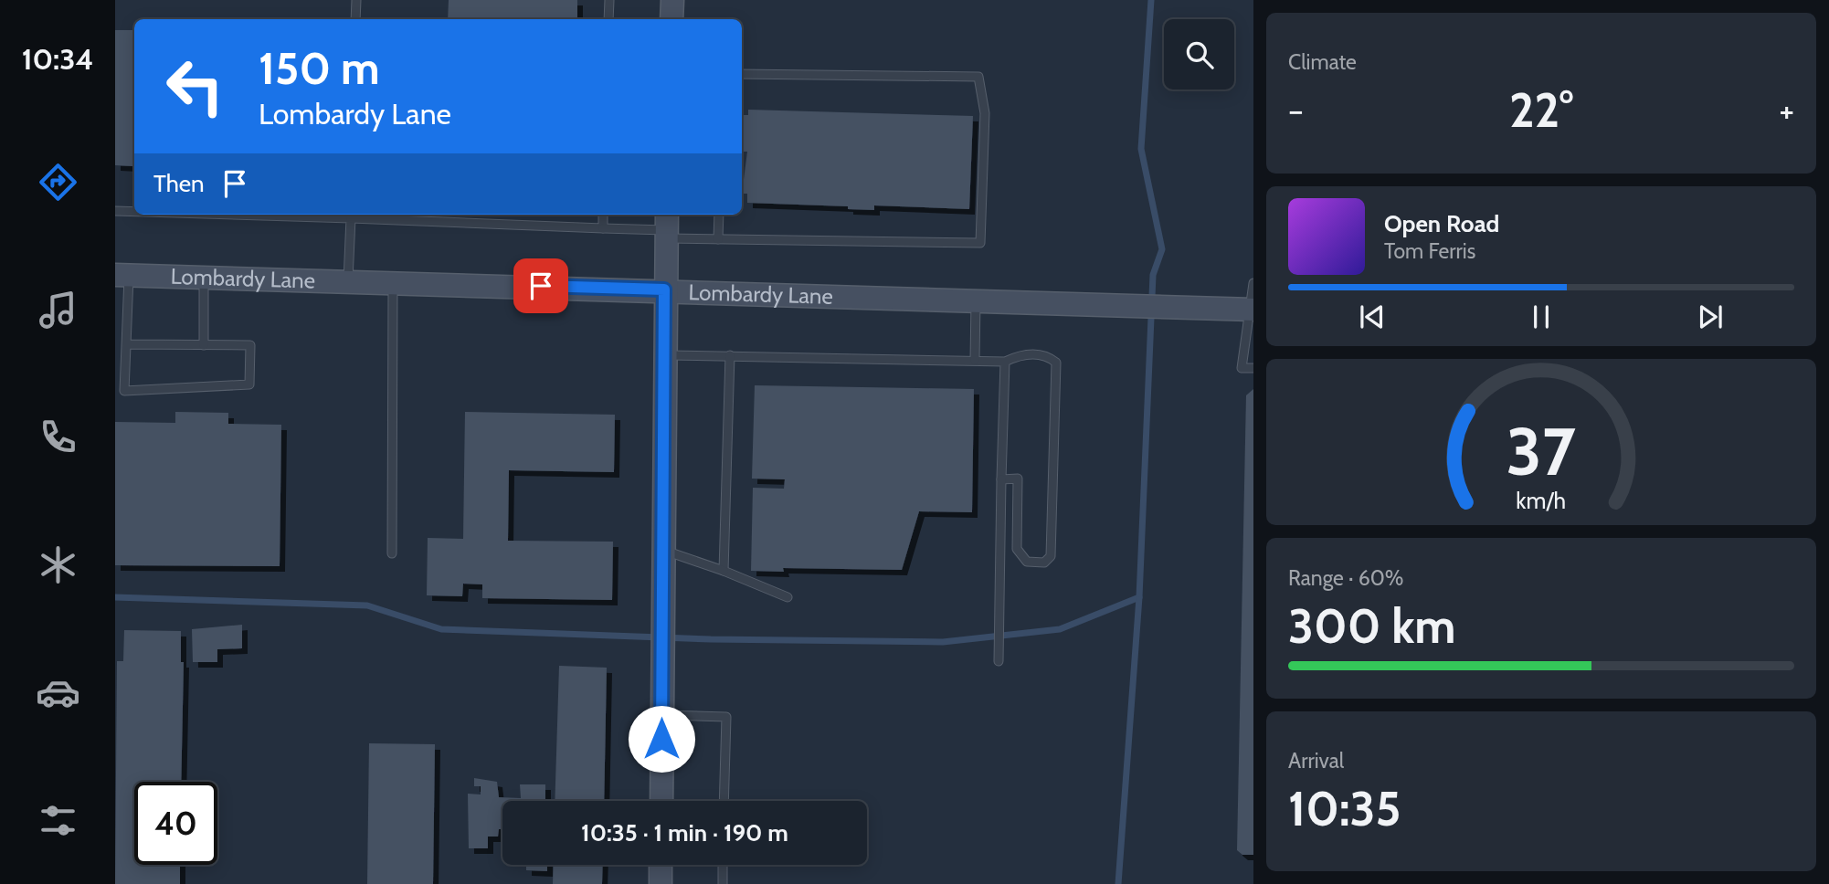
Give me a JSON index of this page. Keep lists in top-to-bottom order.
{
  "streets": {
    "main road": ["Lombardy Lane"]
  },
  "page": {
    "tabs": "10:34",
    "tile": [
      "Climate",
      ["Range · 60%", "300 km"],
      ["Arrival", "10:35"]
    ],
    "turn": ["150 m", "Lombardy Lane"],
    "heat": ["−", "22°", "+"],
    "then": "Then",
    "song": ["Open Road", "Tom Ferris"],
    "limit": "40",
    "trip": "10:35 · 1 min · 190 m",
    "gauge": ["37", "km/h"]
  }
}
